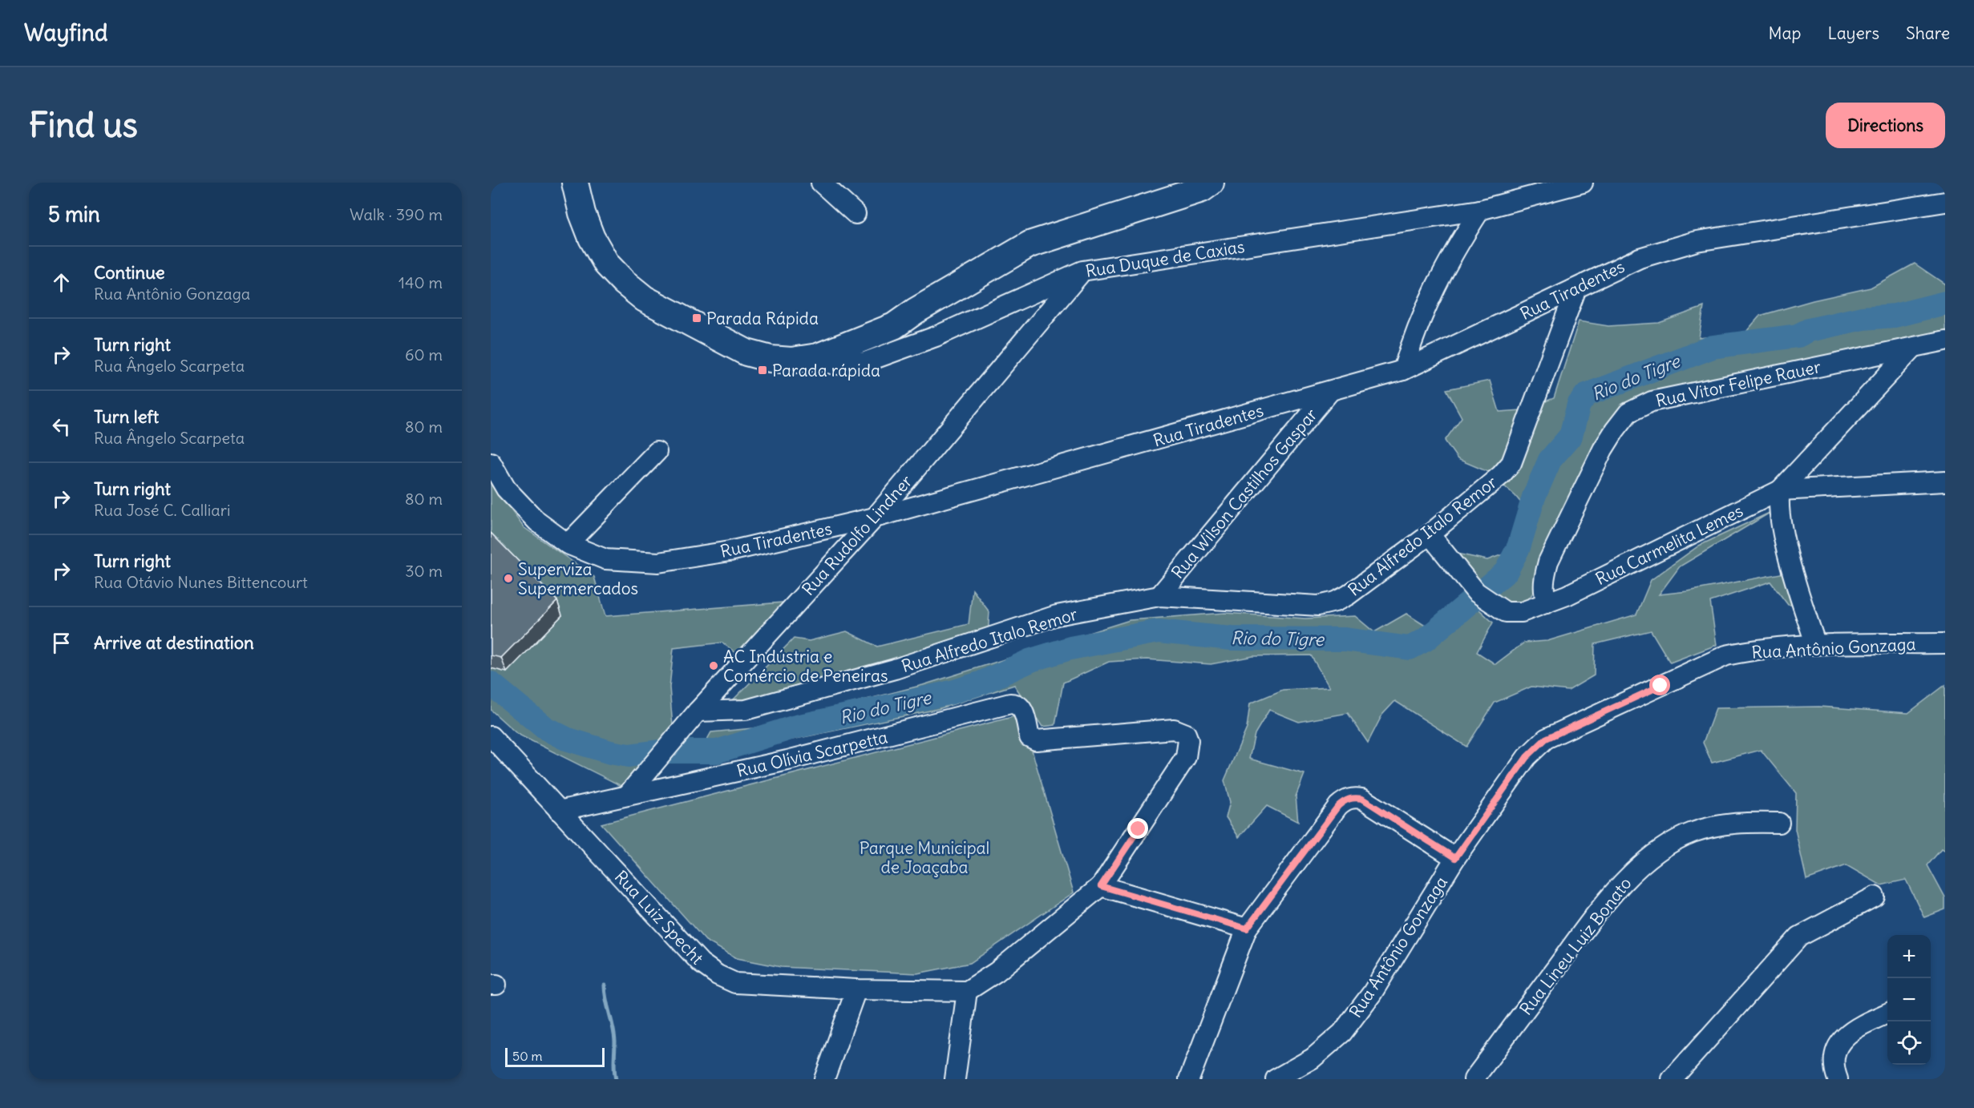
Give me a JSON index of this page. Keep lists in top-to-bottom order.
{
  "streets": {
    "street": [
      "Rua Duque de Caxias",
      "Rua Tiradentes",
      "Rua Vitor Felipe Rauer",
      "Rua Wilson Castilhos Gaspar",
      "Rua Rudolfo Lindner",
      "Rua Alfredo Italo Remor",
      "Rua Carmelita Lemes",
      "Rua Antônio Gonzaga",
      "Rua Olívia Scarpetta",
      "Rua Luiz Specht",
      "Rua Lineu Luiz Bonato"
    ]
  },
  "crossings": [
    ["Rua Duque de Caxias", "Rua Rudolfo Lindner"],
    ["Rua Tiradentes", "Rua Wilson Castilhos Gaspar"],
    ["Rua Tiradentes", "Rua Rudolfo Lindner"],
    ["Rua Tiradentes", "Rua Alfredo Italo Remor"],
    ["Rua Vitor Felipe Rauer", "Rua Carmelita Lemes"],
    ["Rua Wilson Castilhos Gaspar", "Rua Alfredo Italo Remor"],
    ["Rua Rudolfo Lindner", "Rua Alfredo Italo Remor"],
    ["Rua Rudolfo Lindner", "Rua Olívia Scarpetta"],
    ["Rua Alfredo Italo Remor", "Rua Carmelita Lemes"],
    ["Rua Olívia Scarpetta", "Rua Luiz Specht"]
  ],
  "water": ["Rio do Tigre"],
  "parks": ["Parque Municipal de Joaçaba"],
  "places": {
    "transit": ["Parada Rápida", "Parada rápida"],
    "other": ["Superviza Supermercados", "AC Indústria e Comércio de Peneiras"]
  },
  "scale_bar": "50 m",
  "page": {
    "header": "Wayfind",
    "nav": ["Map", "Layers", "Share"],
    "buttons": "Directions",
    "title": "Find us",
    "heading": ["5 min", "Walk · 390 m"],
    "list": [
      ["Continue", "Rua Antônio Gonzaga", "140 m"],
      ["Turn right", "Rua Ângelo Scarpeta", "60 m"],
      ["Turn left", "Rua Ângelo Scarpeta", "80 m"],
      ["Turn right", "Rua José C. Calliari", "80 m"],
      ["Turn right", "Rua Otávio Nunes Bittencourt", "30 m"],
      "Arrive at destination"
    ],
    "map_buttons": ["+", "−"],
    "scale": "50 m"
  }
}
